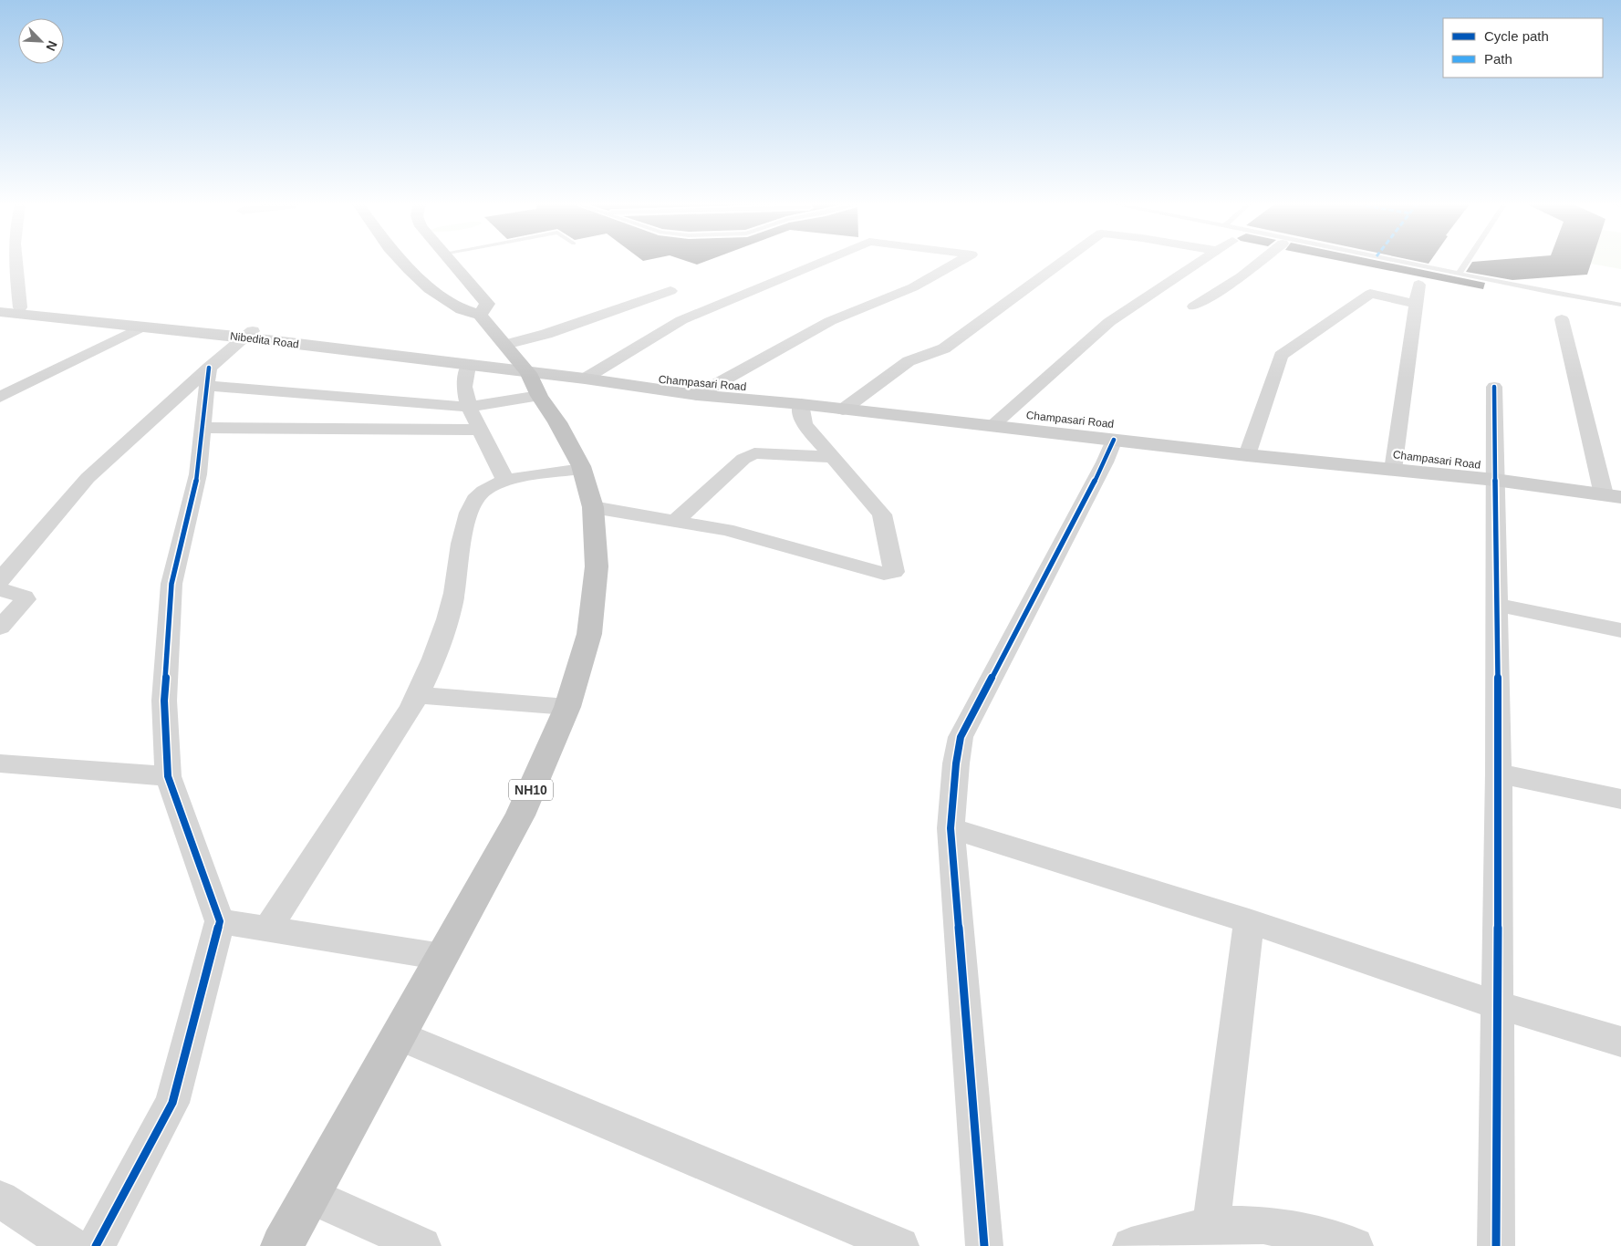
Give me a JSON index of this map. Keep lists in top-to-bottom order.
{
  "streets": {
    "highway": ["NH10"],
    "main road": ["Nibedita Road", "Champasari Road"]
  },
  "crossings": [
    ["Nibedita Road", "Champasari Road"],
    ["Nibedita Road", "NH10"],
    ["Champasari Road", "NH10"]
  ],
  "legend": ["Cycle path", "Path"],
  "north": "bottom right"
}
